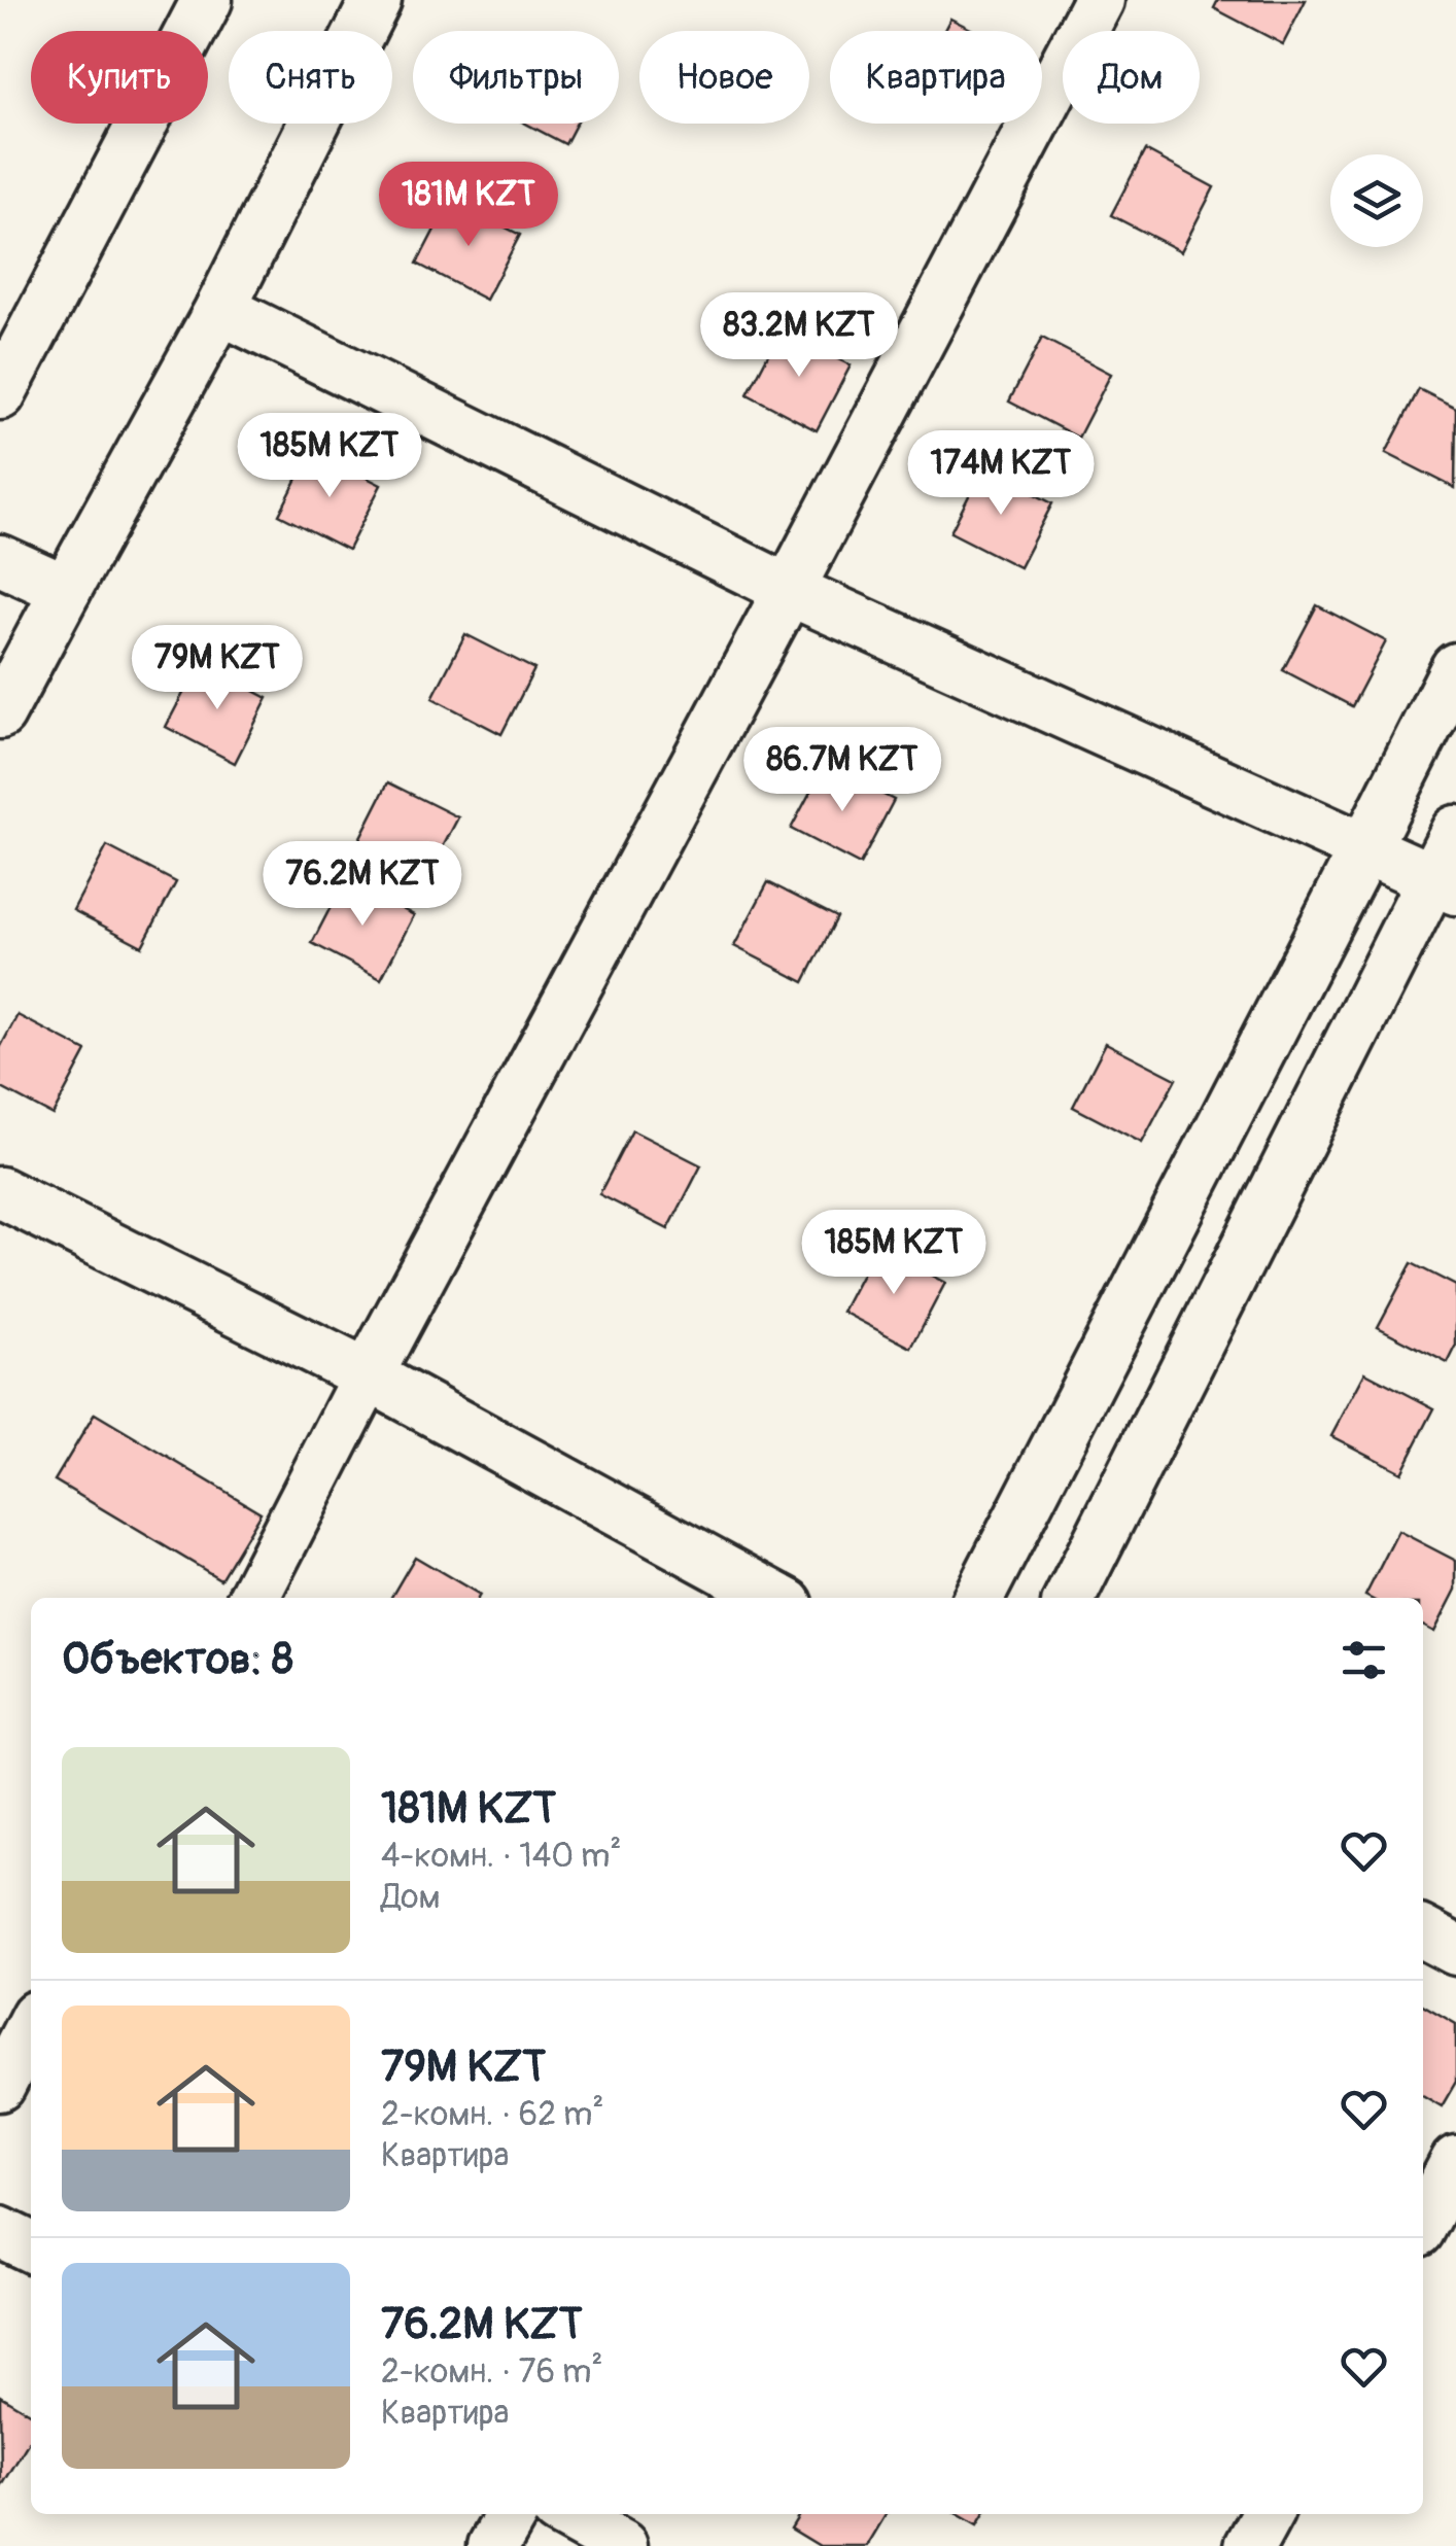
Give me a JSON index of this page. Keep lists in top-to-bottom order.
{
  "page": {
    "chip": [
      "Купить",
      "Снять",
      "Фильтры",
      "Новое",
      "Квартира",
      "Дом"
    ],
    "price": [
      "181M KZT",
      "83.2M KZT",
      "185M KZT",
      "174M KZT",
      "79M KZT",
      "86.7M KZT",
      "76.2M KZT",
      "185M KZT"
    ],
    "heading": "Объектов: 8",
    "list": [
      {
        "name": "181M KZT",
        "note": "4-комн. · 140 m² · Дом"
      },
      {
        "name": "79M KZT",
        "note": "2-комн. · 62 m² · Квартира"
      },
      {
        "name": "76.2M KZT",
        "note": "2-комн. · 76 m² · Квартира"
      }
    ]
  }
}
